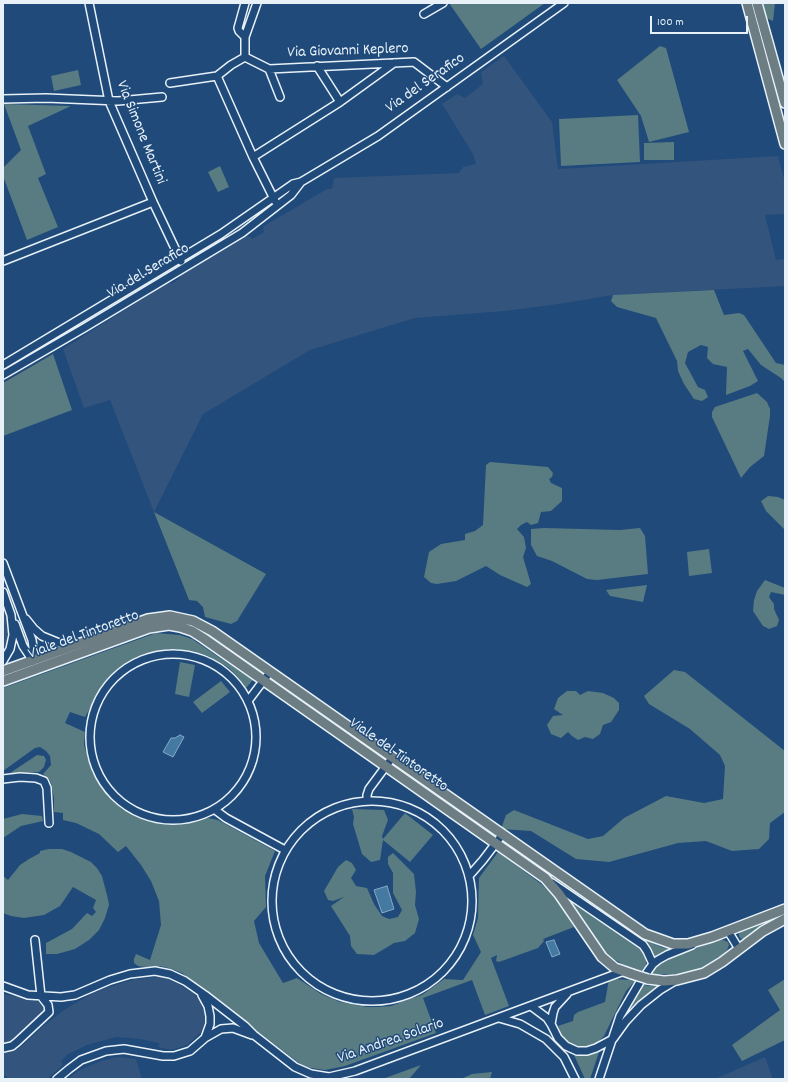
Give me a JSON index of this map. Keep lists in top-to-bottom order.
{
  "streets": {
    "main road": ["Viale del Tintoretto"],
    "street": [
      "Via Giovanni Keplero",
      "Via del Serafico",
      "Via Simone Martini",
      "Via Andrea Solario"
    ]
  },
  "crossings": [
    ["Via Giovanni Keplero", "Via del Serafico"],
    ["Via del Serafico", "Via Simone Martini"],
    ["Viale del Tintoretto", "Via Andrea Solario"]
  ],
  "scale_bar": "100 m"
}
